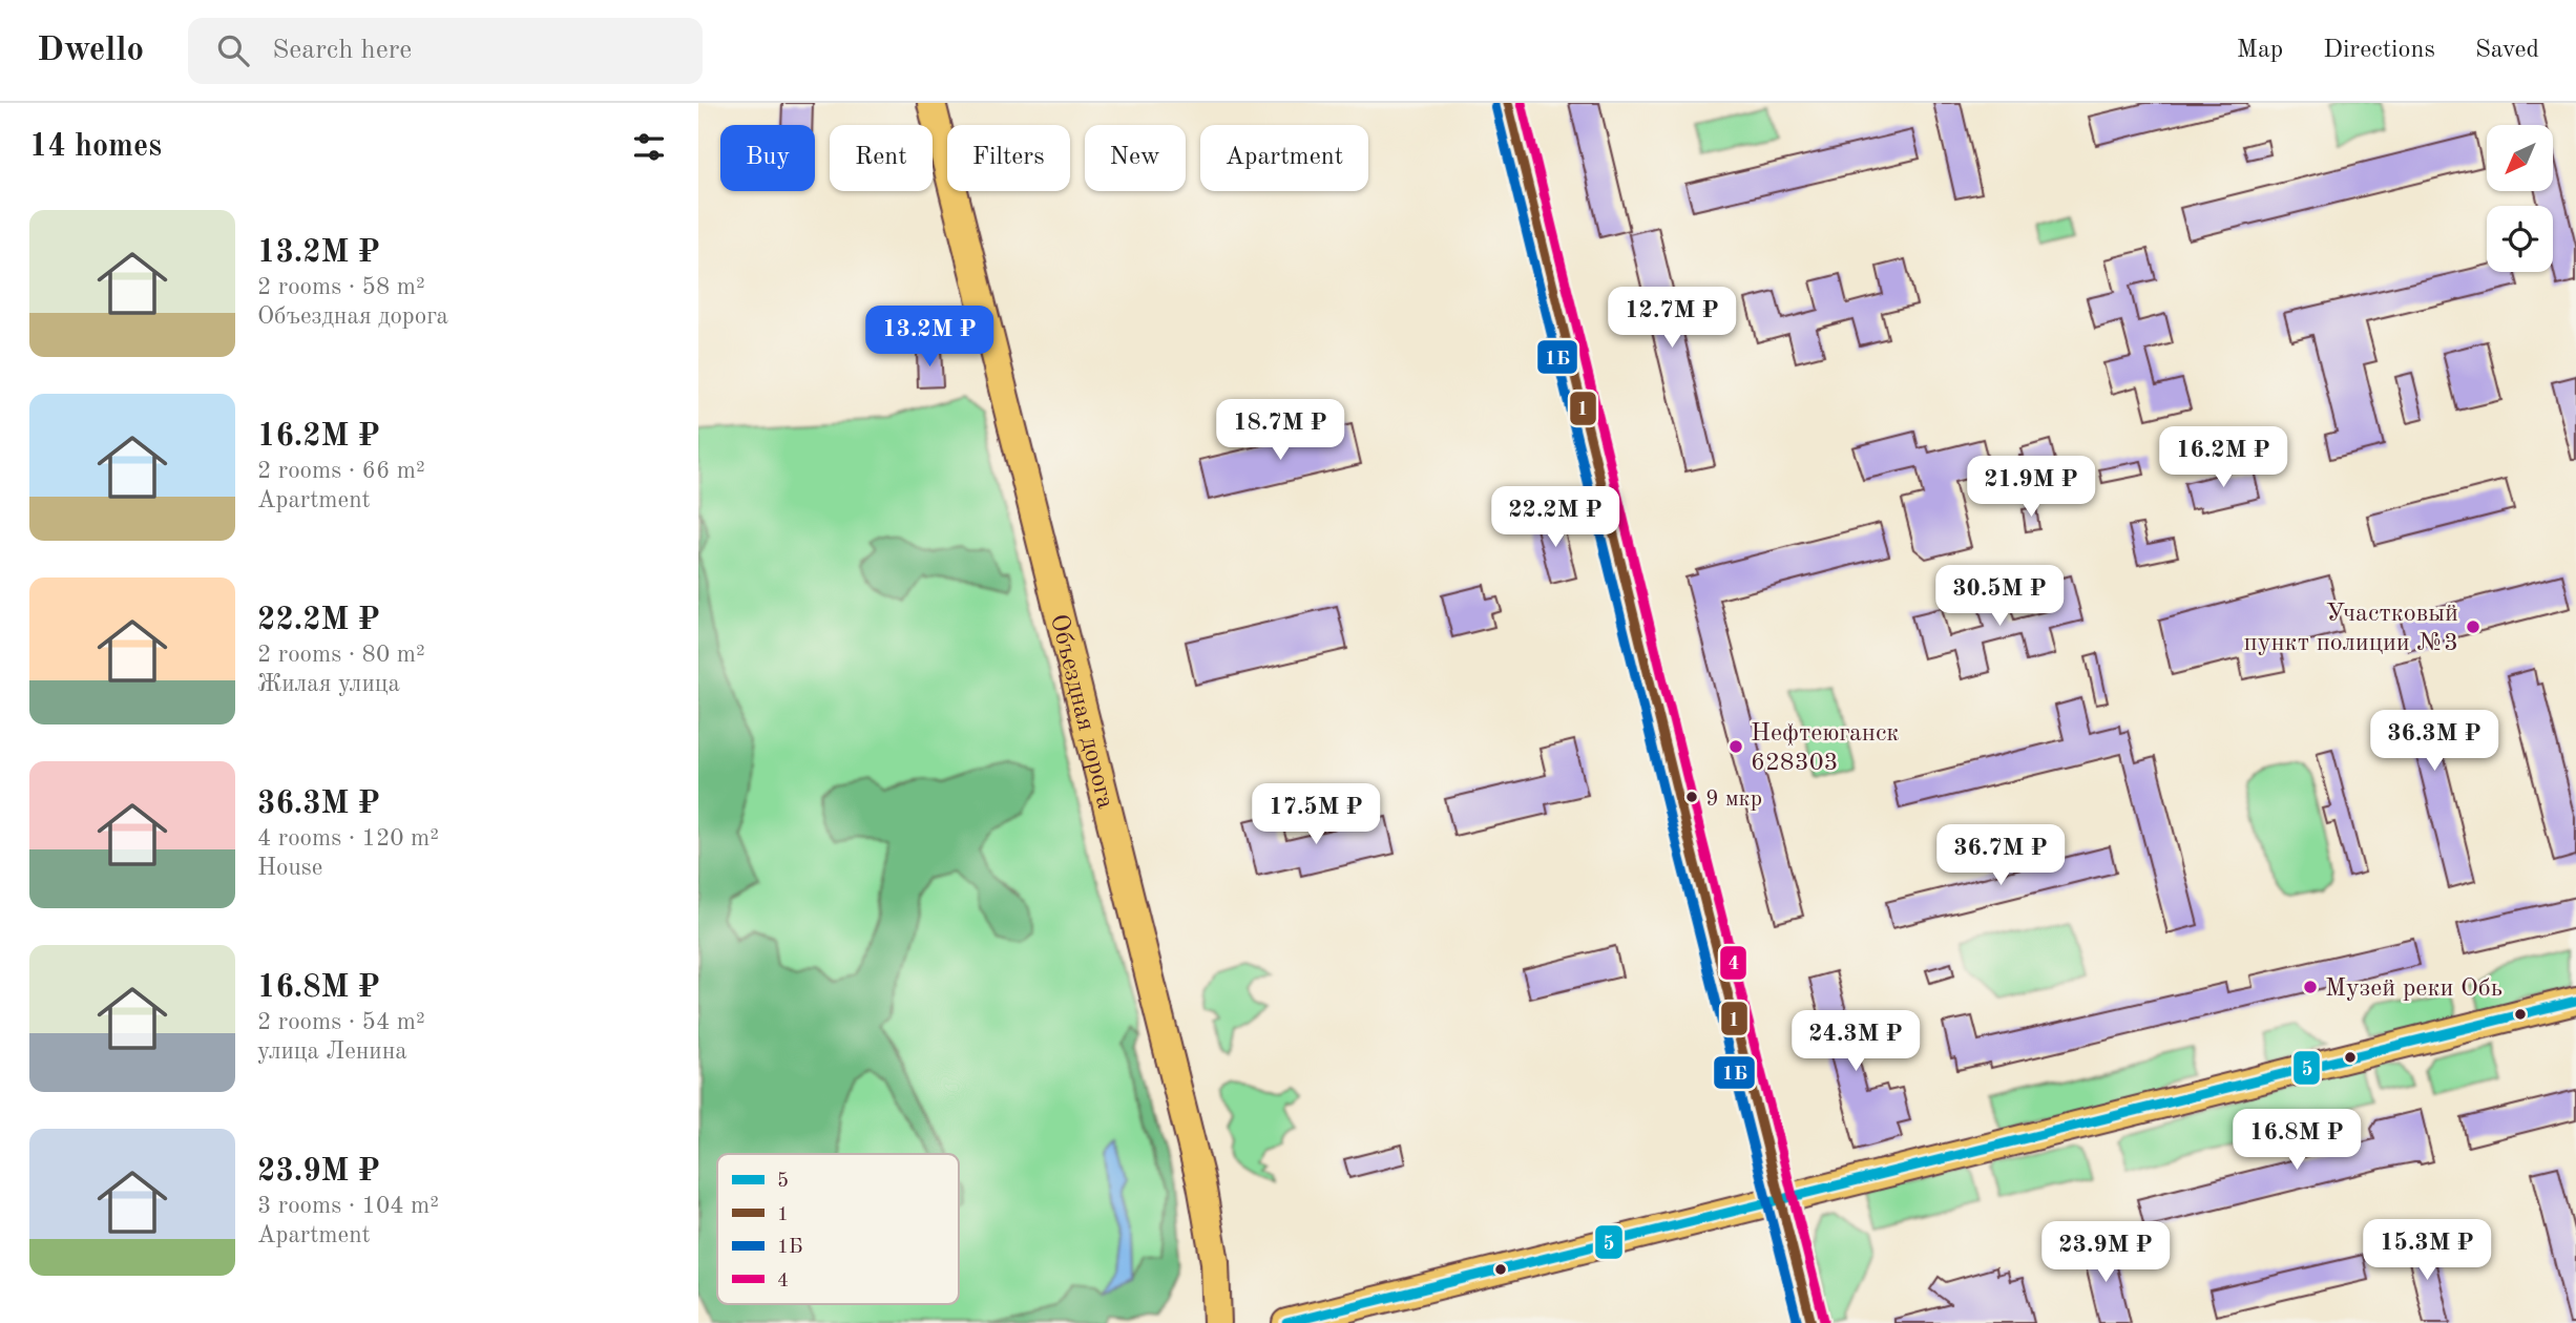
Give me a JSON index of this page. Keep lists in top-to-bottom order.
{
  "streets": {
    "main road": ["Объездная дорога"]
  },
  "places": [
    "Участковый пункт полиции №3",
    "Нефтеюганск 628303",
    "9 мкр",
    "Музей реки Обь"
  ],
  "lines": [
    "transit line 1",
    "transit line 4",
    "transit line 1Б",
    "transit line 5"
  ],
  "legend": [
    "5",
    "1",
    "1Б",
    "4"
  ],
  "north": "bottom left",
  "page": {
    "header": "Dwello",
    "search": "Search here",
    "nav": ["Map", "Directions", "Saved"],
    "heading": "14 homes",
    "chip": [
      "Buy",
      "Rent",
      "Filters",
      "New",
      "Apartment"
    ],
    "list": [
      {
        "name": "13.2M ₽",
        "note": "2 rooms · 58 m² · Объездная дорога"
      },
      {
        "name": "16.2M ₽",
        "note": "2 rooms · 66 m² · Apartment"
      },
      {
        "name": "22.2M ₽",
        "note": "2 rooms · 80 m² · Жилая улица"
      },
      {
        "name": "36.3M ₽",
        "note": "4 rooms · 120 m² · House"
      },
      {
        "name": "16.8M ₽",
        "note": "2 rooms · 54 m² · улица Ленина"
      },
      {
        "name": "23.9M ₽",
        "note": "3 rooms · 104 m² · Apartment"
      }
    ],
    "price": [
      "12.7M ₽",
      "13.2M ₽",
      "18.7M ₽",
      "16.2M ₽",
      "21.9M ₽",
      "22.2M ₽",
      "30.5M ₽",
      "36.3M ₽",
      "17.5M ₽",
      "36.7M ₽",
      "24.3M ₽",
      "16.8M ₽",
      "15.3M ₽",
      "23.9M ₽"
    ]
  }
}
